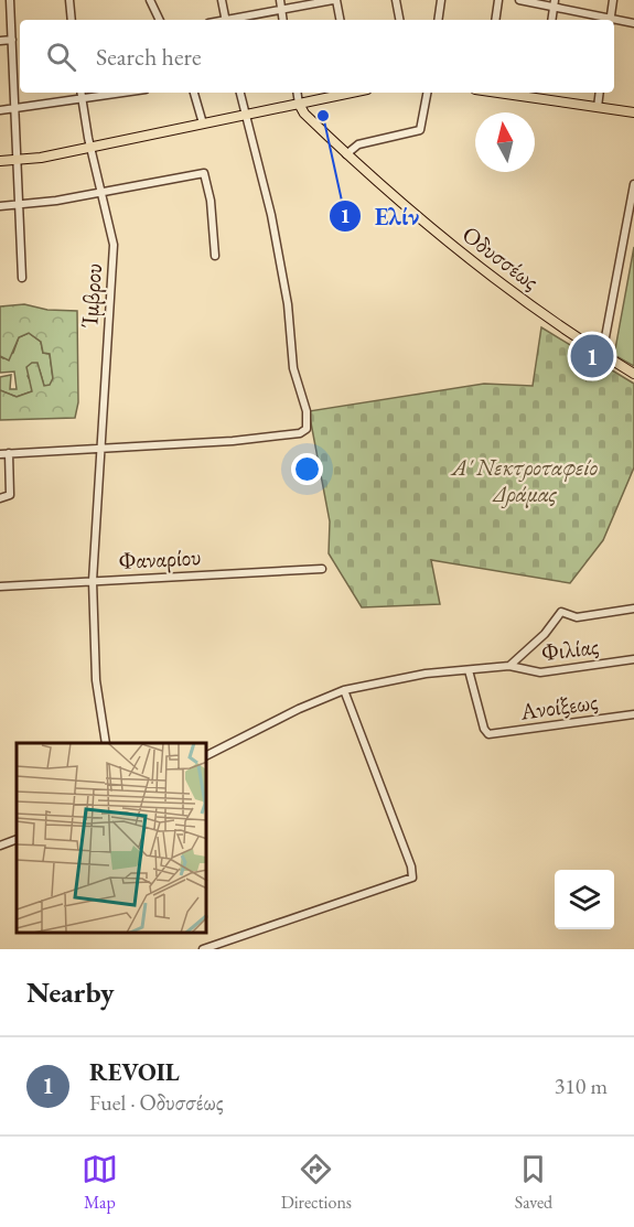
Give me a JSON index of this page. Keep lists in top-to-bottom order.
{
  "streets": {
    "main road": ["Οδυσσέως"],
    "street": [
      "Ίμβρου",
      "Φαναρίου",
      "Φιλίας",
      "Ανοίξεως"
    ]
  },
  "crossings": [
    ["Ίμβρου", "Φαναρίου"],
    ["Φιλίας", "Ανοίξεως"]
  ],
  "parks": ["Α' Νεκτροταφείο Δράμας"],
  "places": ["Ελίν"],
  "north": "top",
  "page": {
    "search": "Search here",
    "pins": "1",
    "heading": "Nearby",
    "list": [
      {
        "mark": "1",
        "name": "REVOIL",
        "note": "Fuel · Οδυσσέως",
        "value": "310 m"
      }
    ],
    "nav": ["Map", "Directions", "Saved"]
  }
}
